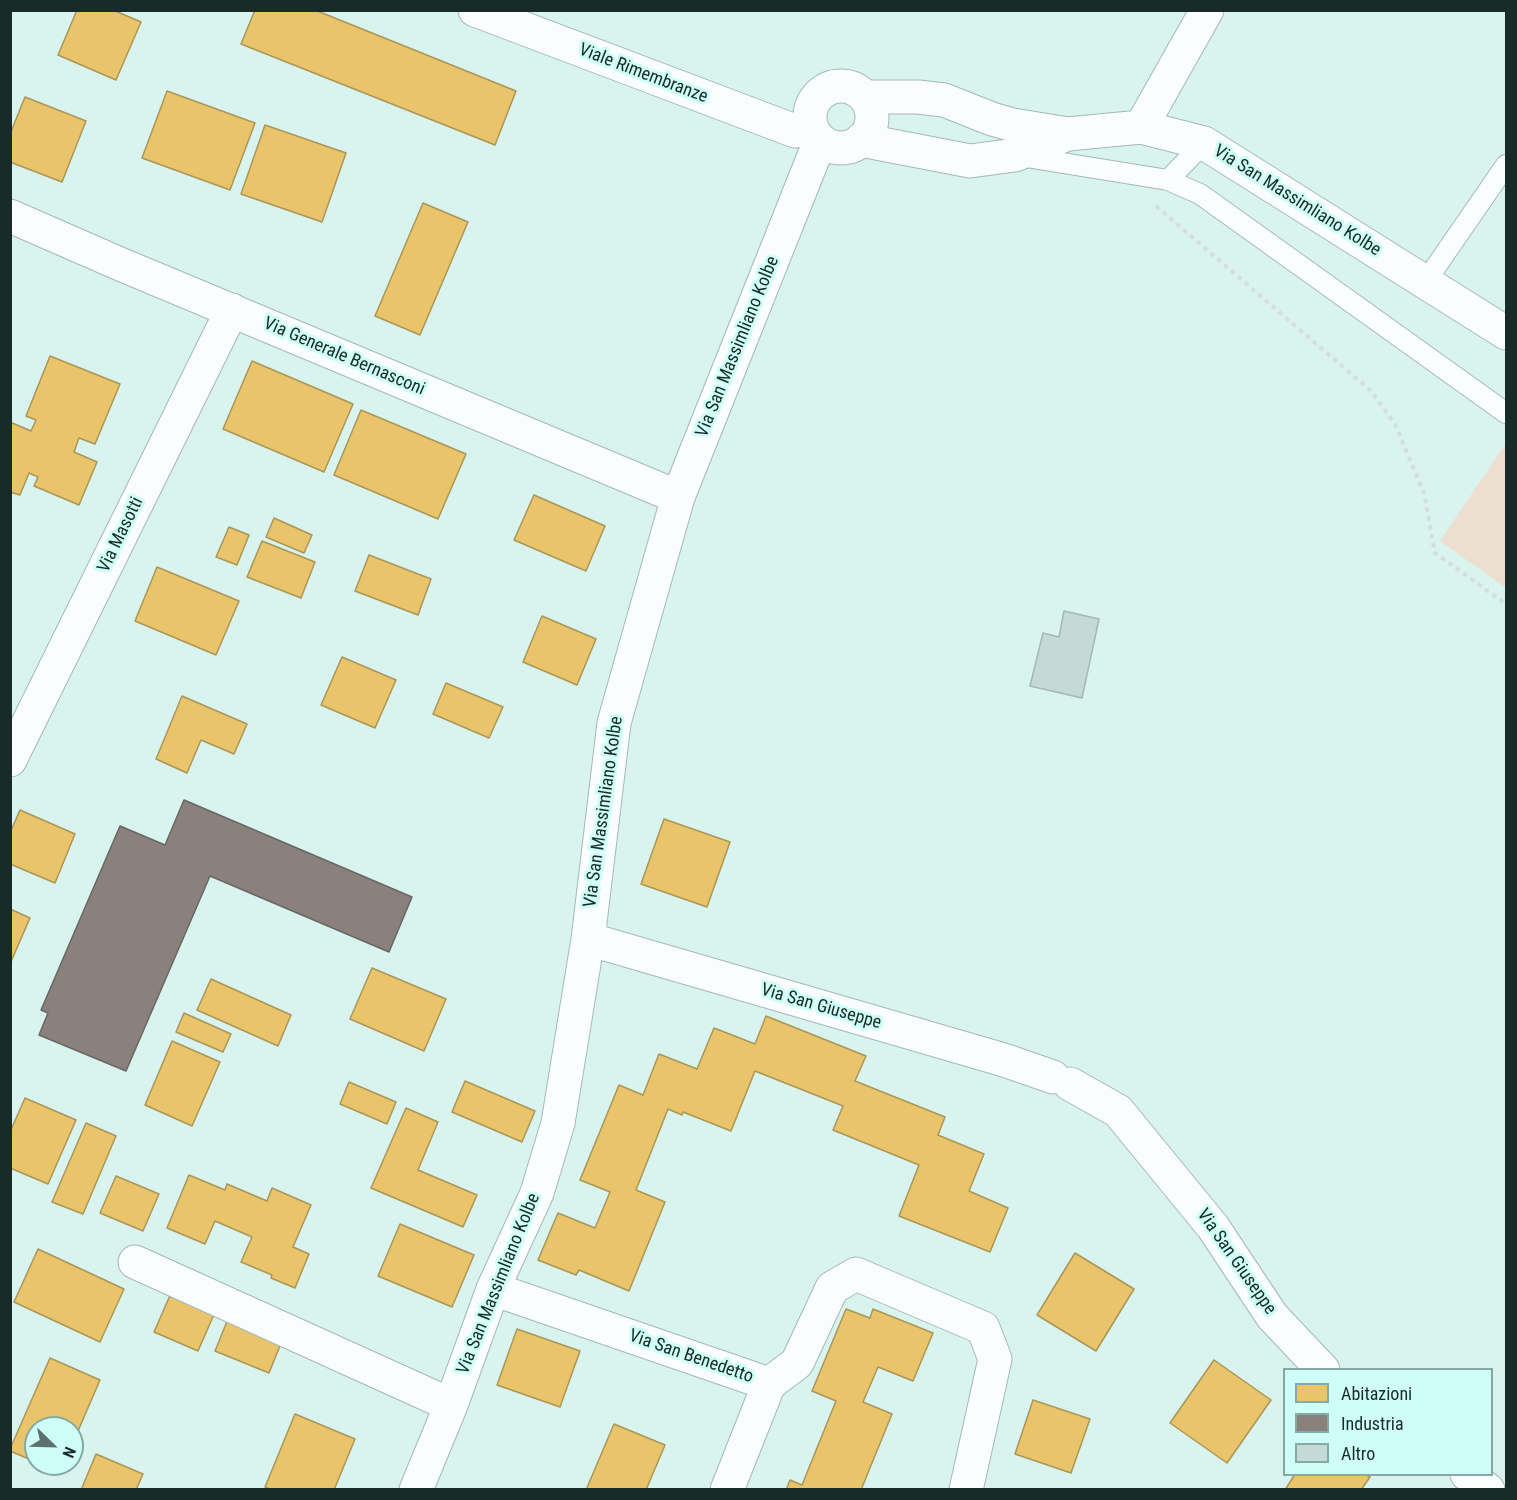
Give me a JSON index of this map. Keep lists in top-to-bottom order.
{
  "streets": {
    "street": [
      "Viale Rimembranze",
      "Via San Massimliano Kolbe",
      "Via Generale Bernasconi",
      "Via Masotti",
      "Via San Giuseppe",
      "Via San Benedetto"
    ]
  },
  "crossings": [
    ["Viale Rimembranze", "Via San Massimliano Kolbe"],
    ["Via San Massimliano Kolbe", "Via Generale Bernasconi"],
    ["Via San Massimliano Kolbe", "Via San Giuseppe"],
    ["Via San Massimliano Kolbe", "Via San Benedetto"],
    ["Via Generale Bernasconi", "Via Masotti"]
  ],
  "legend": ["Abitazioni", "Industria", "Altro"],
  "north": "bottom right"
}
